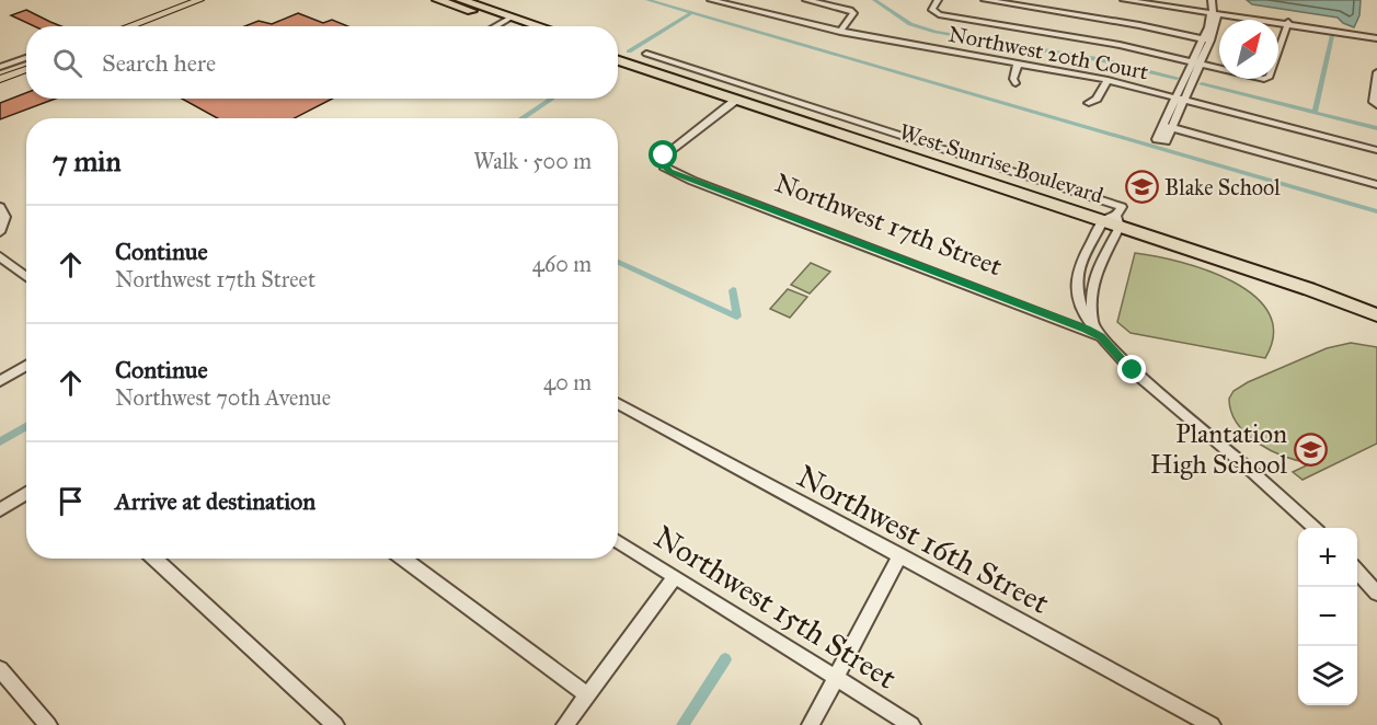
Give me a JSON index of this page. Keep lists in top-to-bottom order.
{
  "streets": {
    "highway": ["West Sunrise Boulevard"],
    "street": [
      "Northwest 20th Court",
      "Northwest 17th Street",
      "Northwest 16th Street",
      "Northwest 15th Street"
    ]
  },
  "places": {
    "school or university": ["Blake School", "Plantation High School"]
  },
  "north": "top right",
  "page": {
    "search": "Search here",
    "heading": ["7 min", "Walk · 500 m"],
    "list": [
      ["Continue", "Northwest 17th Street", "460 m"],
      ["Continue", "Northwest 70th Avenue", "40 m"],
      "Arrive at destination"
    ],
    "map_buttons": ["+", "−"]
  }
}
